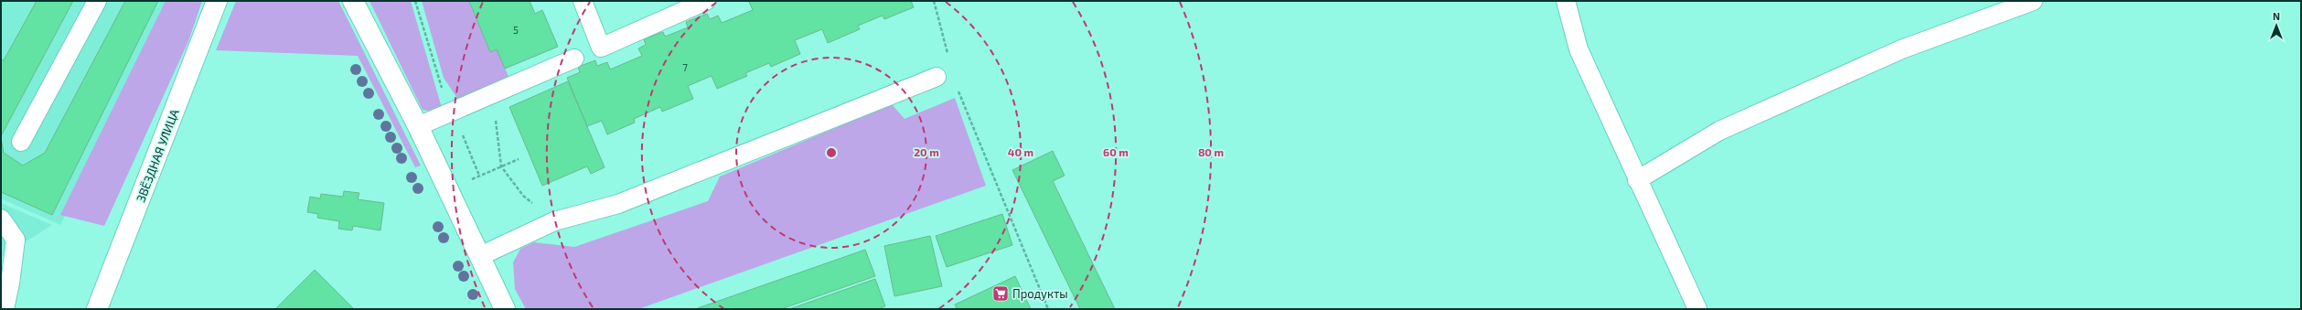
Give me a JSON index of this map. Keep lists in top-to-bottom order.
{
  "streets": {
    "street": ["ЗВЁЗДНАЯ УЛИЦА"]
  },
  "places": {
    "supermarket": ["Продукты"]
  },
  "house_numbers": ["5", "7"],
  "north": "top",
  "rings": [
    "20 m",
    "40 m",
    "60 m",
    "80 m"
  ]
}
